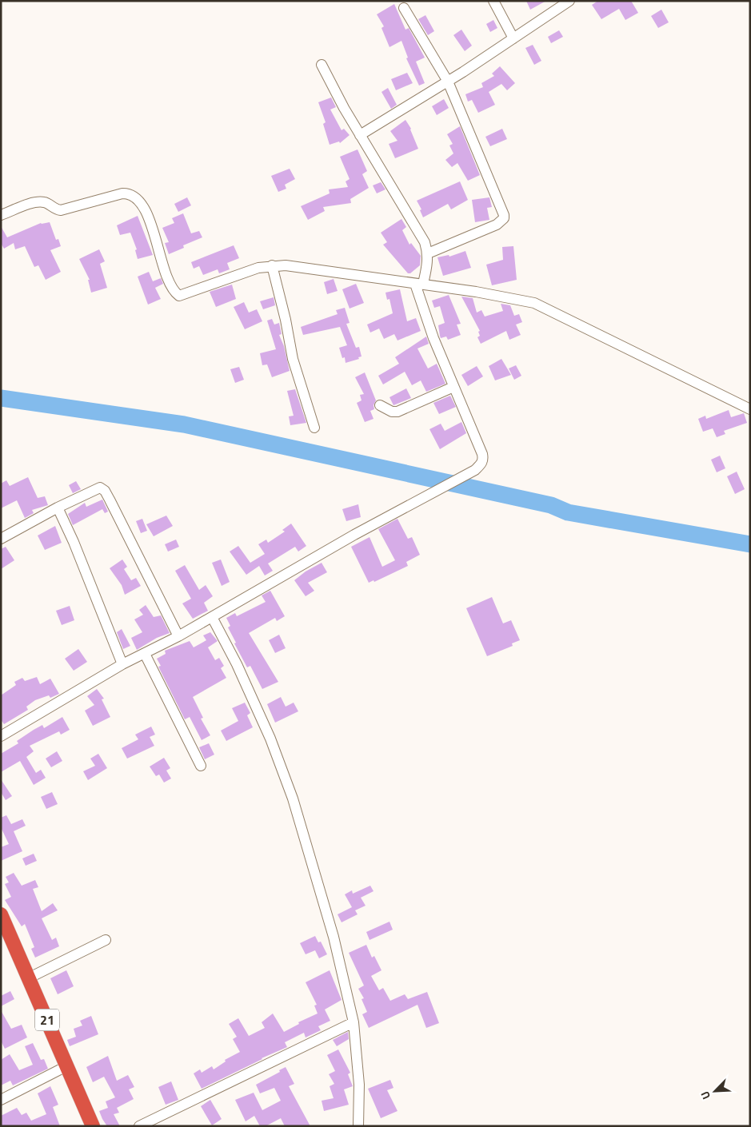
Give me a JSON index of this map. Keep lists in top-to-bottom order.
{
  "streets": {
    "highway": ["21"]
  },
  "north": "bottom left"
}
